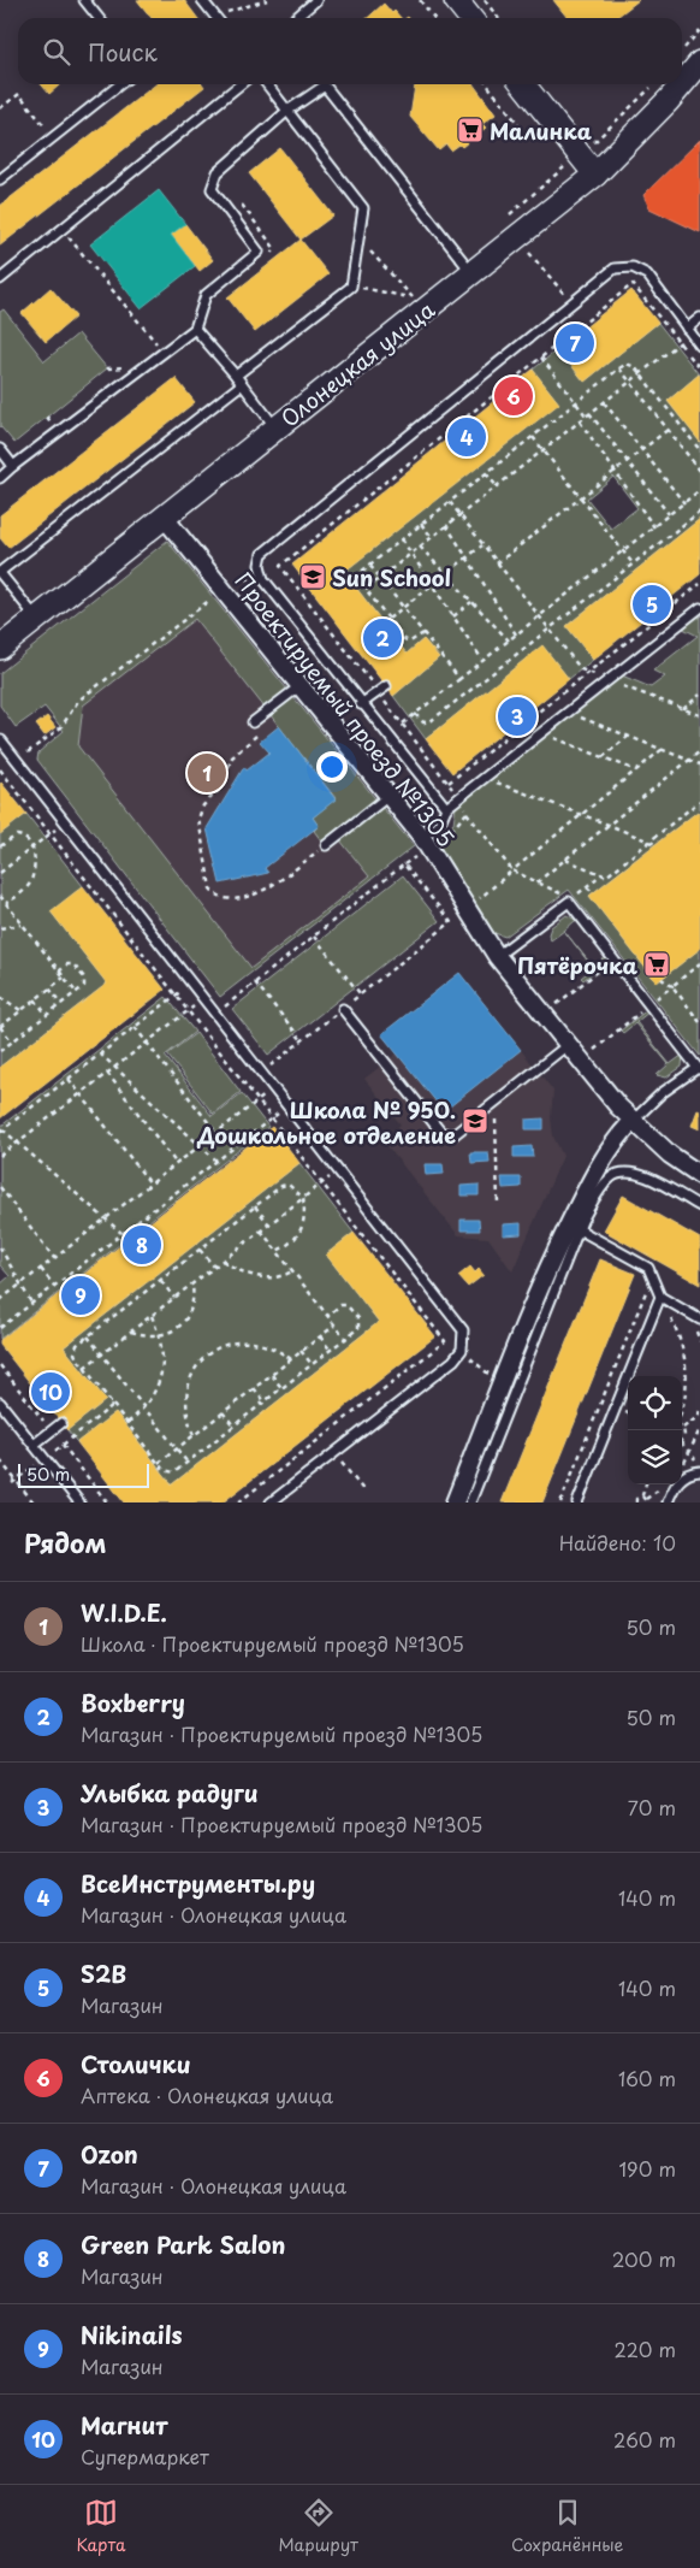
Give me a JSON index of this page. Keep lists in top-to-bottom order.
{
  "streets": {
    "street": ["Олонецкая улица", "Проектируемый проезд №1305"]
  },
  "crossings": [
    ["Олонецкая улица", "Проектируемый проезд №1305"]
  ],
  "places": {
    "supermarket": ["Малинка", "Пятёрочка"],
    "school or university": ["Sun School", "Школа № 950. Дошкольное отделение"]
  },
  "scale_bar": "50 m",
  "page": {
    "search": "Поиск",
    "pins": [
      "7",
      "6",
      "4",
      "5",
      "2",
      "3",
      "1",
      "8",
      "9",
      "10"
    ],
    "scale": "50 m",
    "heading": ["Рядом", "Найдено: 10"],
    "list": [
      {
        "mark": "1",
        "name": "W.I.D.E.",
        "note": "Школа · Проектируемый проезд №1305",
        "value": "50 m"
      },
      {
        "mark": "2",
        "name": "Boxberry",
        "note": "Магазин · Проектируемый проезд №1305",
        "value": "50 m"
      },
      {
        "mark": "3",
        "name": "Улыбка радуги",
        "note": "Магазин · Проектируемый проезд №1305",
        "value": "70 m"
      },
      {
        "mark": "4",
        "name": "ВсеИнструменты.ру",
        "note": "Магазин · Олонецкая улица",
        "value": "140 m"
      },
      {
        "mark": "5",
        "name": "S2B",
        "note": "Магазин",
        "value": "140 m"
      },
      {
        "mark": "6",
        "name": "Столички",
        "note": "Аптека · Олонецкая улица",
        "value": "160 m"
      },
      {
        "mark": "7",
        "name": "Ozon",
        "note": "Магазин · Олонецкая улица",
        "value": "190 m"
      },
      {
        "mark": "8",
        "name": "Green Park Salon",
        "note": "Магазин",
        "value": "200 m"
      },
      {
        "mark": "9",
        "name": "Nikinails",
        "note": "Магазин",
        "value": "220 m"
      },
      {
        "mark": "10",
        "name": "Магнит",
        "note": "Супермаркет",
        "value": "260 m"
      }
    ],
    "nav": ["Карта", "Маршрут", "Сохранённые"]
  }
}
